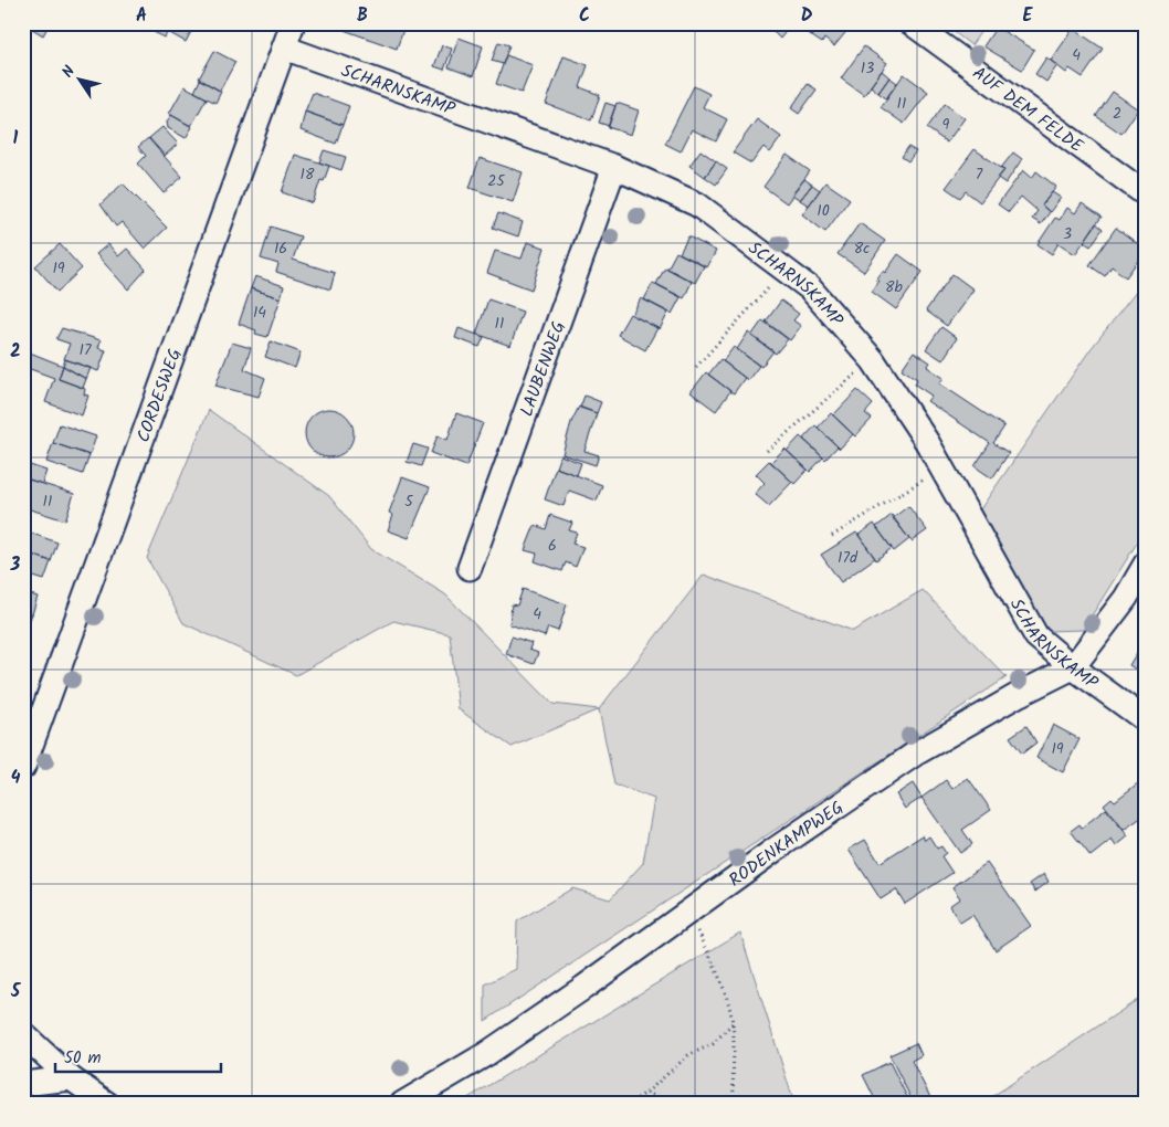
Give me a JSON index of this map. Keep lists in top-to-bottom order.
{
  "streets": {
    "street": [
      "SCHARNSKAMP",
      "AUF DEM FELDE",
      "LAUBENWEG",
      "CORDESWEG",
      "RODENKAMPWEG"
    ]
  },
  "crossings": [
    ["SCHARNSKAMP", "LAUBENWEG"],
    ["SCHARNSKAMP", "CORDESWEG"],
    ["SCHARNSKAMP", "RODENKAMPWEG"]
  ],
  "house_numbers": [
    "4",
    "13",
    "11",
    "2",
    "9",
    "18",
    "7",
    "25",
    "10",
    "3",
    "16",
    "8c",
    "19",
    "8b",
    "14",
    "11",
    "17",
    "11",
    "5",
    "6",
    "17d",
    "4",
    "19"
  ],
  "scale_bar": "50 m",
  "north": "top left",
  "grid": {
    "columns": [
      "A",
      "B",
      "C",
      "D",
      "E"
    ],
    "rows": [
      "1",
      "2",
      "3",
      "4",
      "5"
    ]
  }
}
